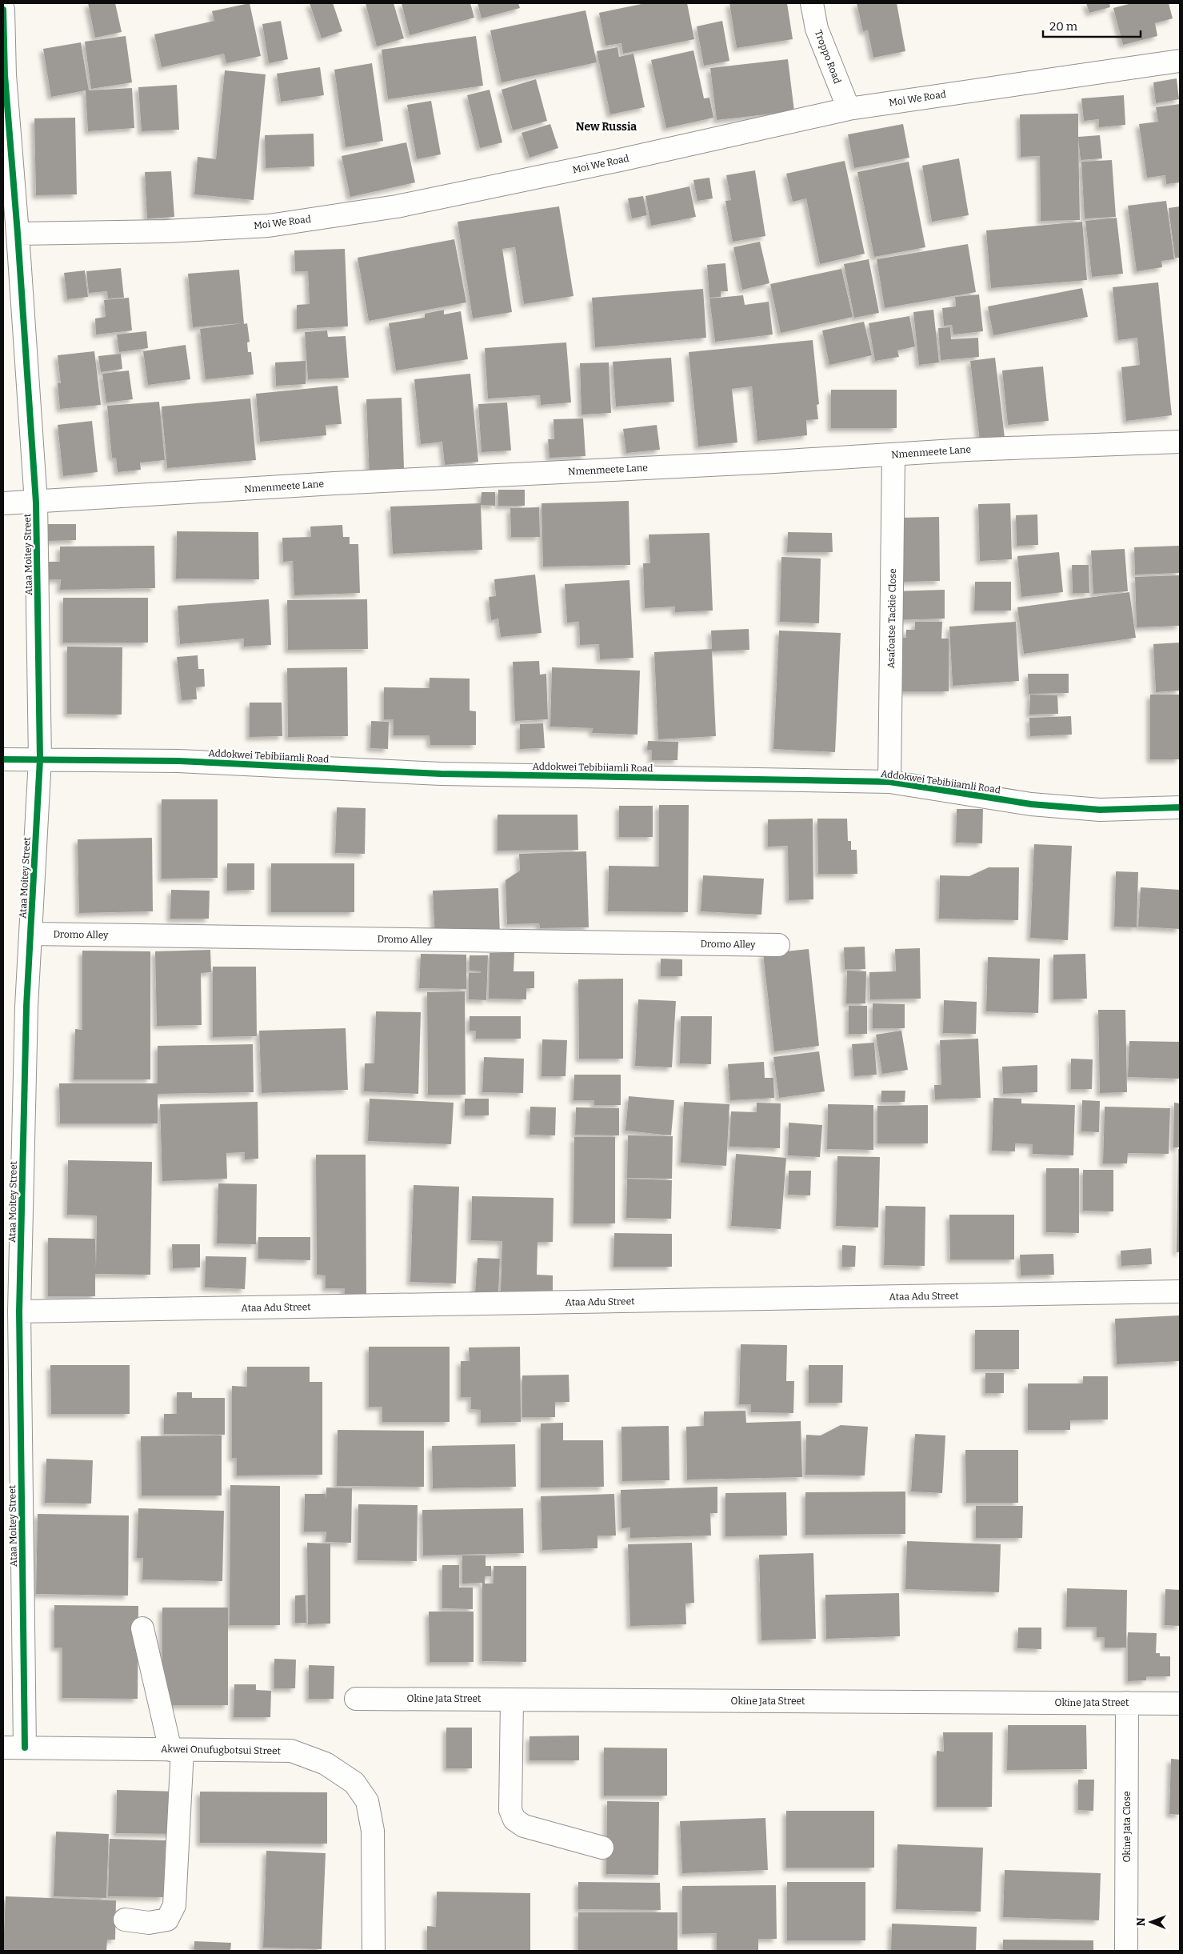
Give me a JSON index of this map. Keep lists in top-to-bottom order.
{
  "streets": {
    "street": [
      "Troppo Road",
      "Moi We Road",
      "Nmenmeete Lane",
      "Ataa Moitey Street",
      "Asafoatse Tackie Close",
      "Addokwei Tebibiiamli Road",
      "Dromo Alley",
      "Ataa Adu Street",
      "Okine Jata Street",
      "Akwei Onufugbotsui Street",
      "Okine Jata Close"
    ]
  },
  "crossings": [
    ["Troppo Road", "Moi We Road"],
    ["Moi We Road", "Ataa Moitey Street"],
    ["Nmenmeete Lane", "Ataa Moitey Street"],
    ["Nmenmeete Lane", "Asafoatse Tackie Close"],
    ["Ataa Moitey Street", "Addokwei Tebibiiamli Road"],
    ["Ataa Moitey Street", "Dromo Alley"],
    ["Ataa Moitey Street", "Ataa Adu Street"],
    ["Ataa Moitey Street", "Akwei Onufugbotsui Street"],
    ["Asafoatse Tackie Close", "Addokwei Tebibiiamli Road"],
    ["Okine Jata Street", "Okine Jata Close"]
  ],
  "districts": ["New Russia"],
  "scale_bar": "20 m",
  "north": "left"
}
